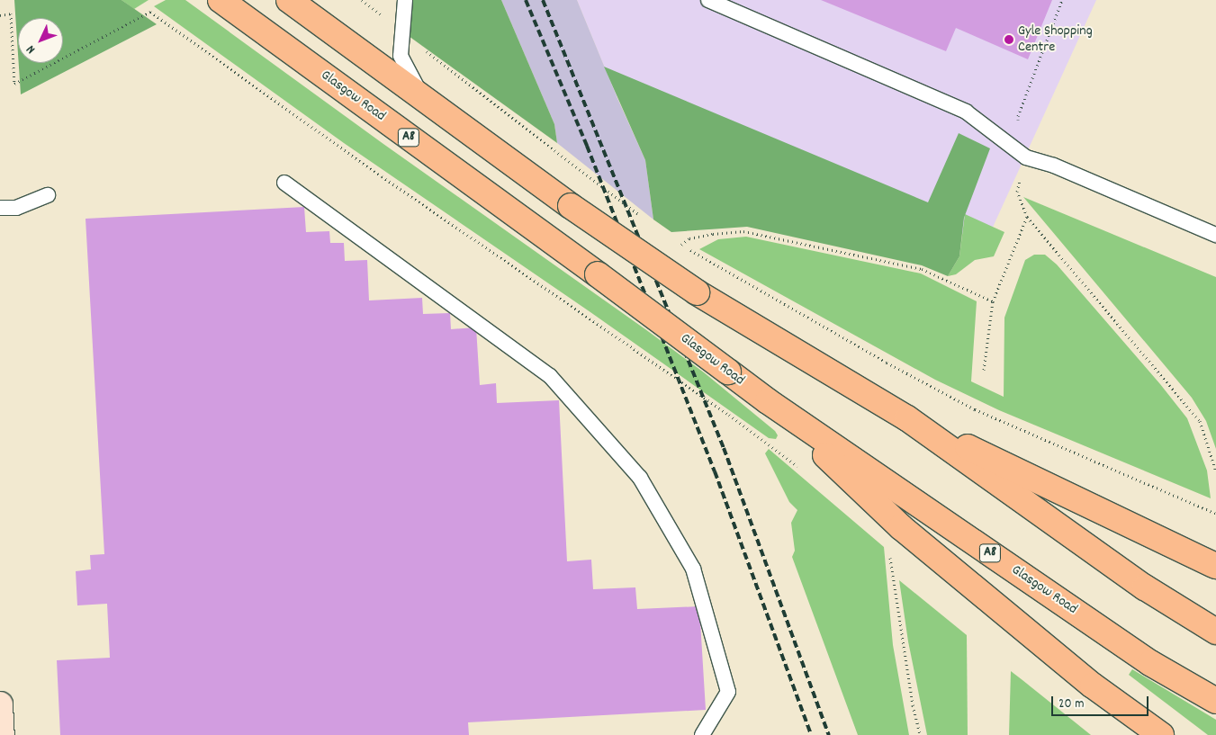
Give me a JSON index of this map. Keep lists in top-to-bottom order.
{
  "streets": {
    "main road": ["Glasgow Road", "A8"]
  },
  "places": ["Gyle Shopping Centre"],
  "scale_bar": "20 m",
  "north": "bottom left"
}
